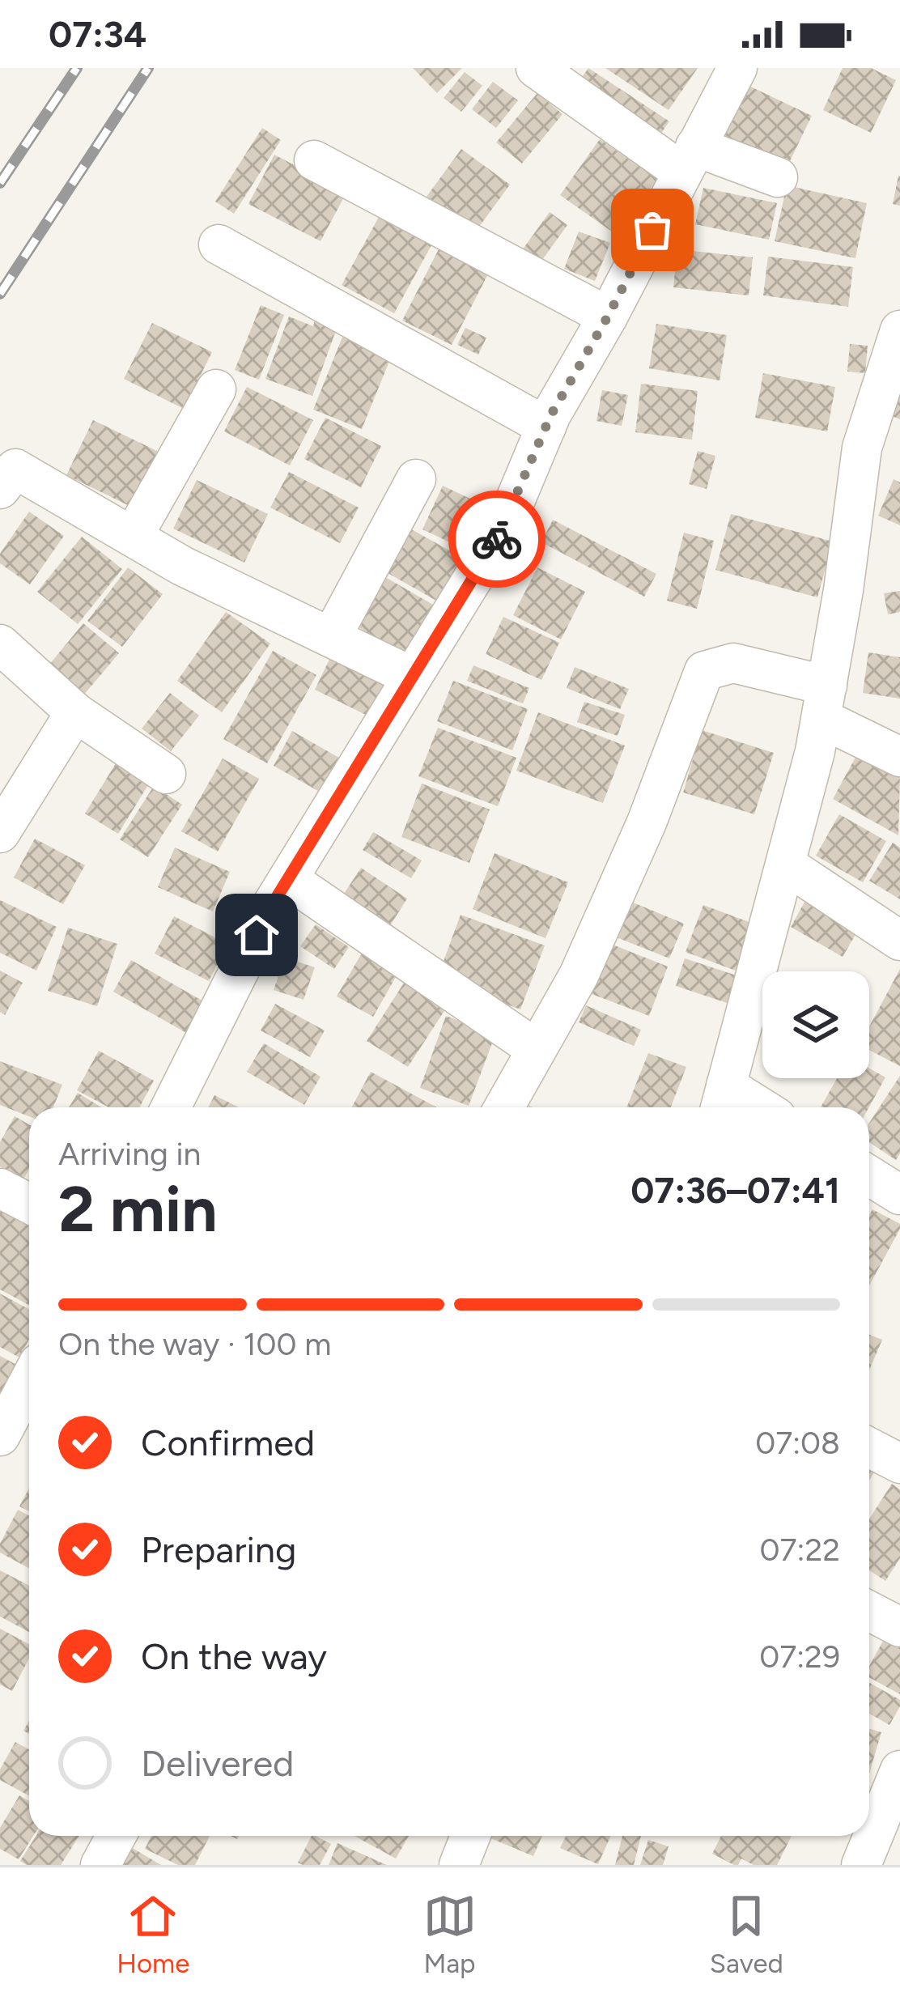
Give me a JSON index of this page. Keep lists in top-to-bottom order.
{
  "page": {
    "status": "07:34",
    "heading": ["2 min", "Arriving in", "07:36–07:41"],
    "bar": "On the way · 100 m",
    "list": [
      ["Confirmed", "07:08"],
      ["Preparing", "07:22"],
      ["On the way", "07:29"],
      "Delivered"
    ],
    "tabs": ["Home", "Map", "Saved"]
  }
}
